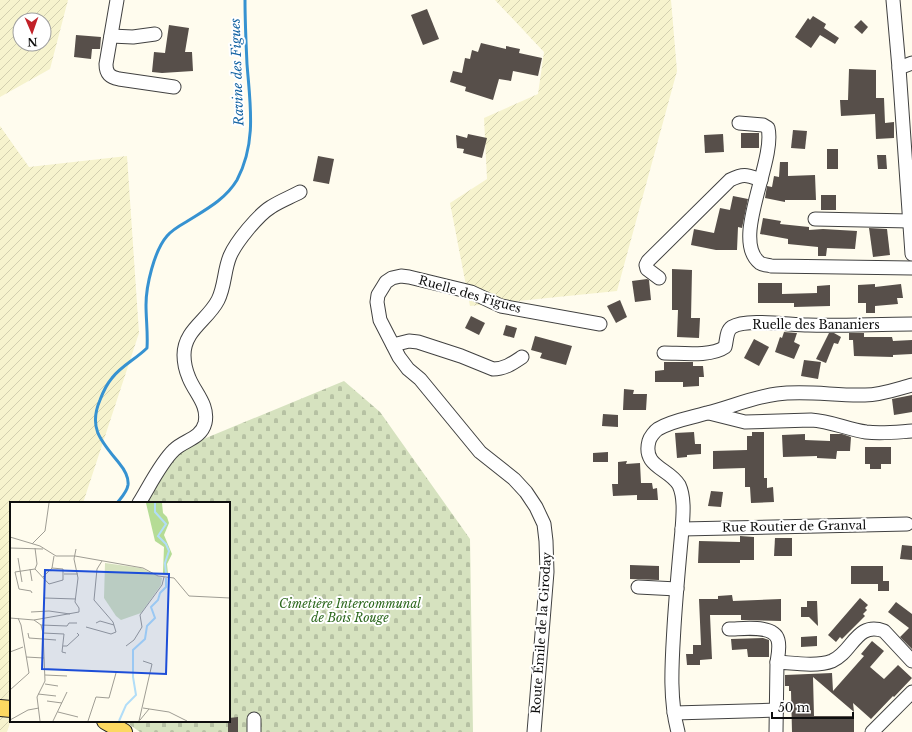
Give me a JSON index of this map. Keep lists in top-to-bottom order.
{
  "streets": {
    "street": [
      "Ruelle des Figues",
      "Ruelle des Bananiers",
      "Rue Routier de Granval",
      "Route Émile de la Giroday"
    ]
  },
  "crossings": [
    ["Ruelle des Figues", "Route Émile de la Giroday"]
  ],
  "water": ["Ravine des Figues"],
  "parks": ["Cimetière Intercommunal de Bois Rouge"],
  "scale_bar": "50 m",
  "north": "bottom"
}
